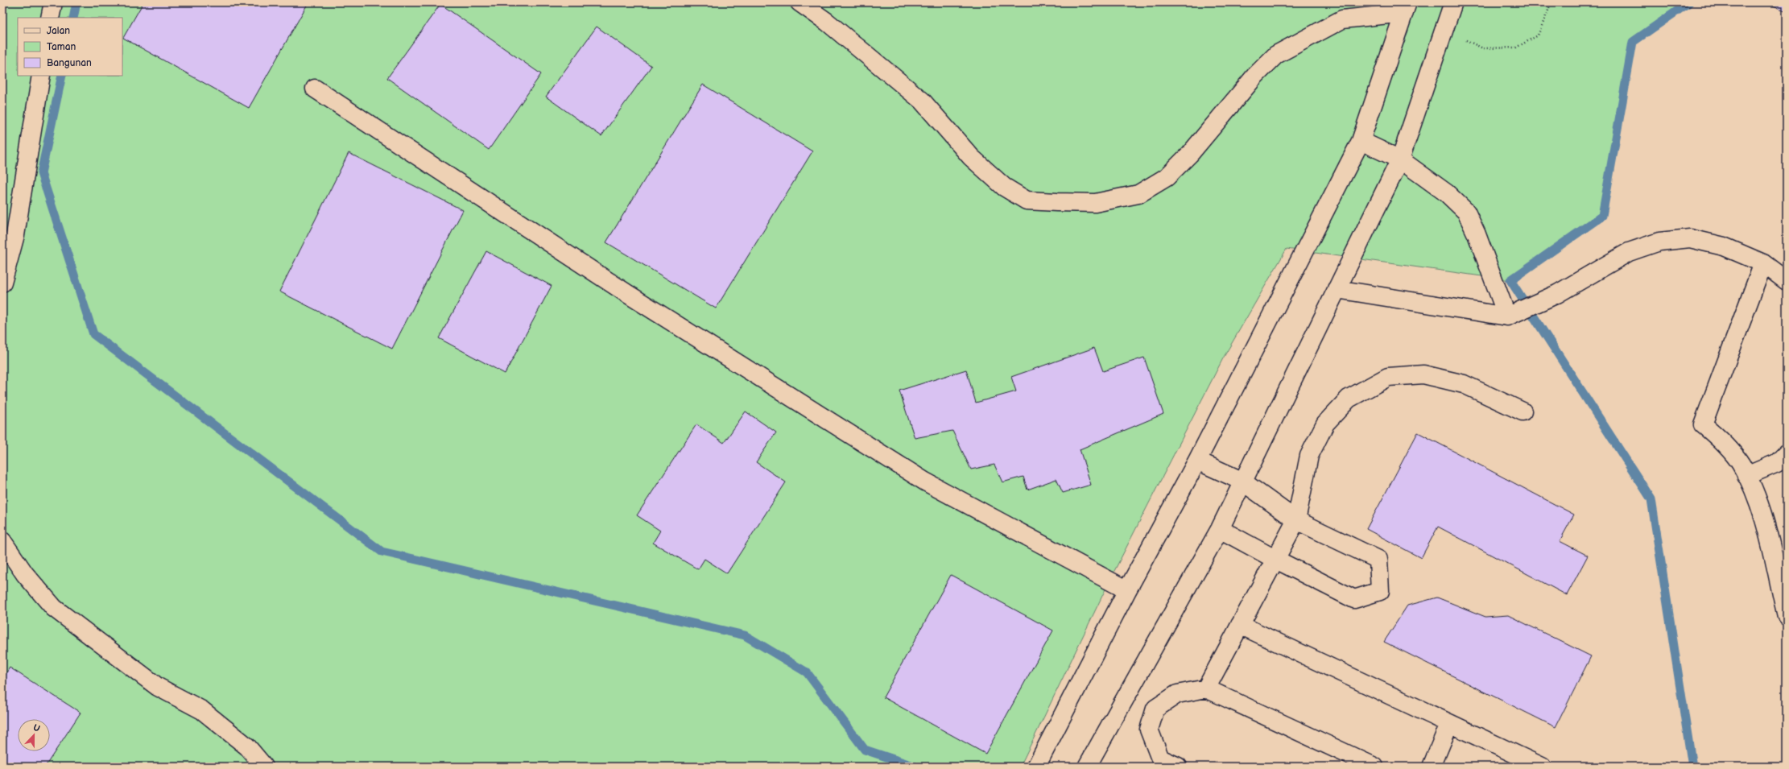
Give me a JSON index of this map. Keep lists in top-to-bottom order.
{
  "legend": ["Jalan", "Taman", "Bangunan"],
  "north": "top"
}
